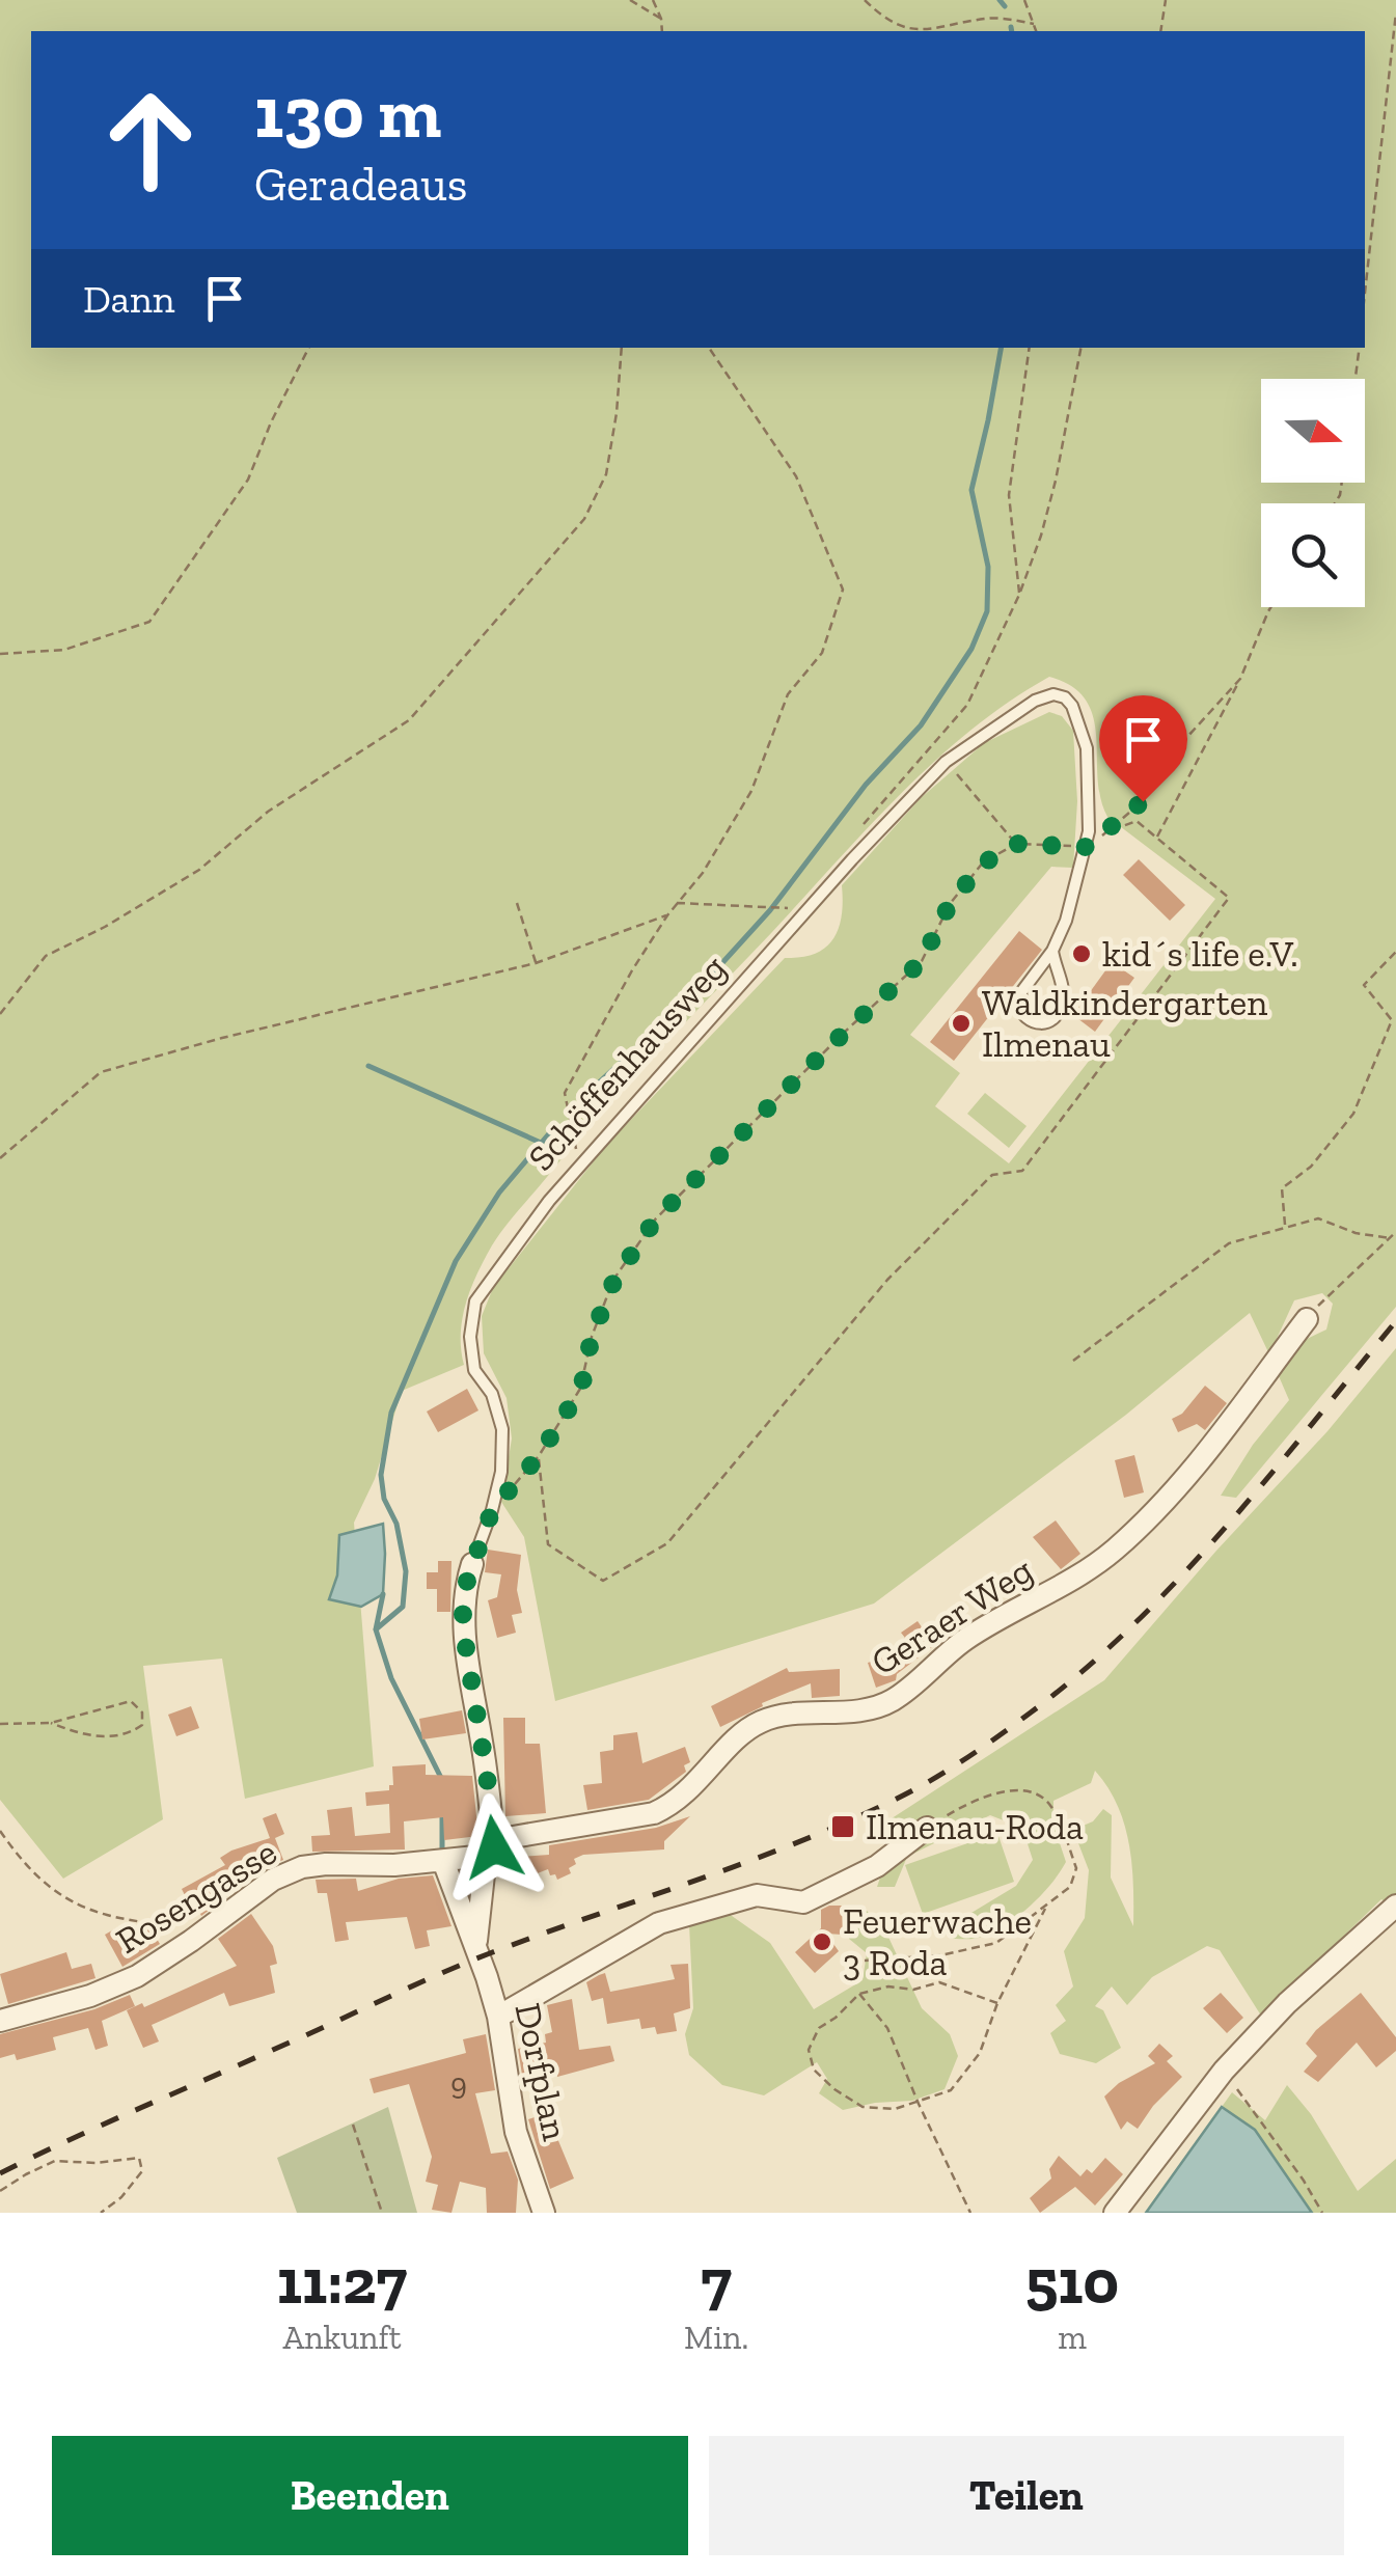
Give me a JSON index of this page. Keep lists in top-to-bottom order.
{
  "streets": {
    "street": [
      "Schöffenhausweg",
      "Geraer Weg",
      "Rosengasse",
      "Dorfplan"
    ]
  },
  "crossings": [
    ["Schöffenhausweg", "Geraer Weg"],
    ["Schöffenhausweg", "Dorfplan"],
    ["Geraer Weg", "Dorfplan"],
    ["Rosengasse", "Dorfplan"]
  ],
  "places": {
    "other": ["kid´s life e.V.", "Waldkindergarten Ilmenau", "Feuerwache 3 Roda"],
    "transit": ["Ilmenau-Roda"]
  },
  "house_numbers": ["9"],
  "north": "right",
  "page": {
    "turn": ["130 m", "Geradeaus"],
    "then": "Dann",
    "eta": [
      "11:27",
      "Ankunft",
      "7",
      "Min.",
      "510",
      "m"
    ],
    "buttons": ["Beenden", "Teilen"]
  }
}
